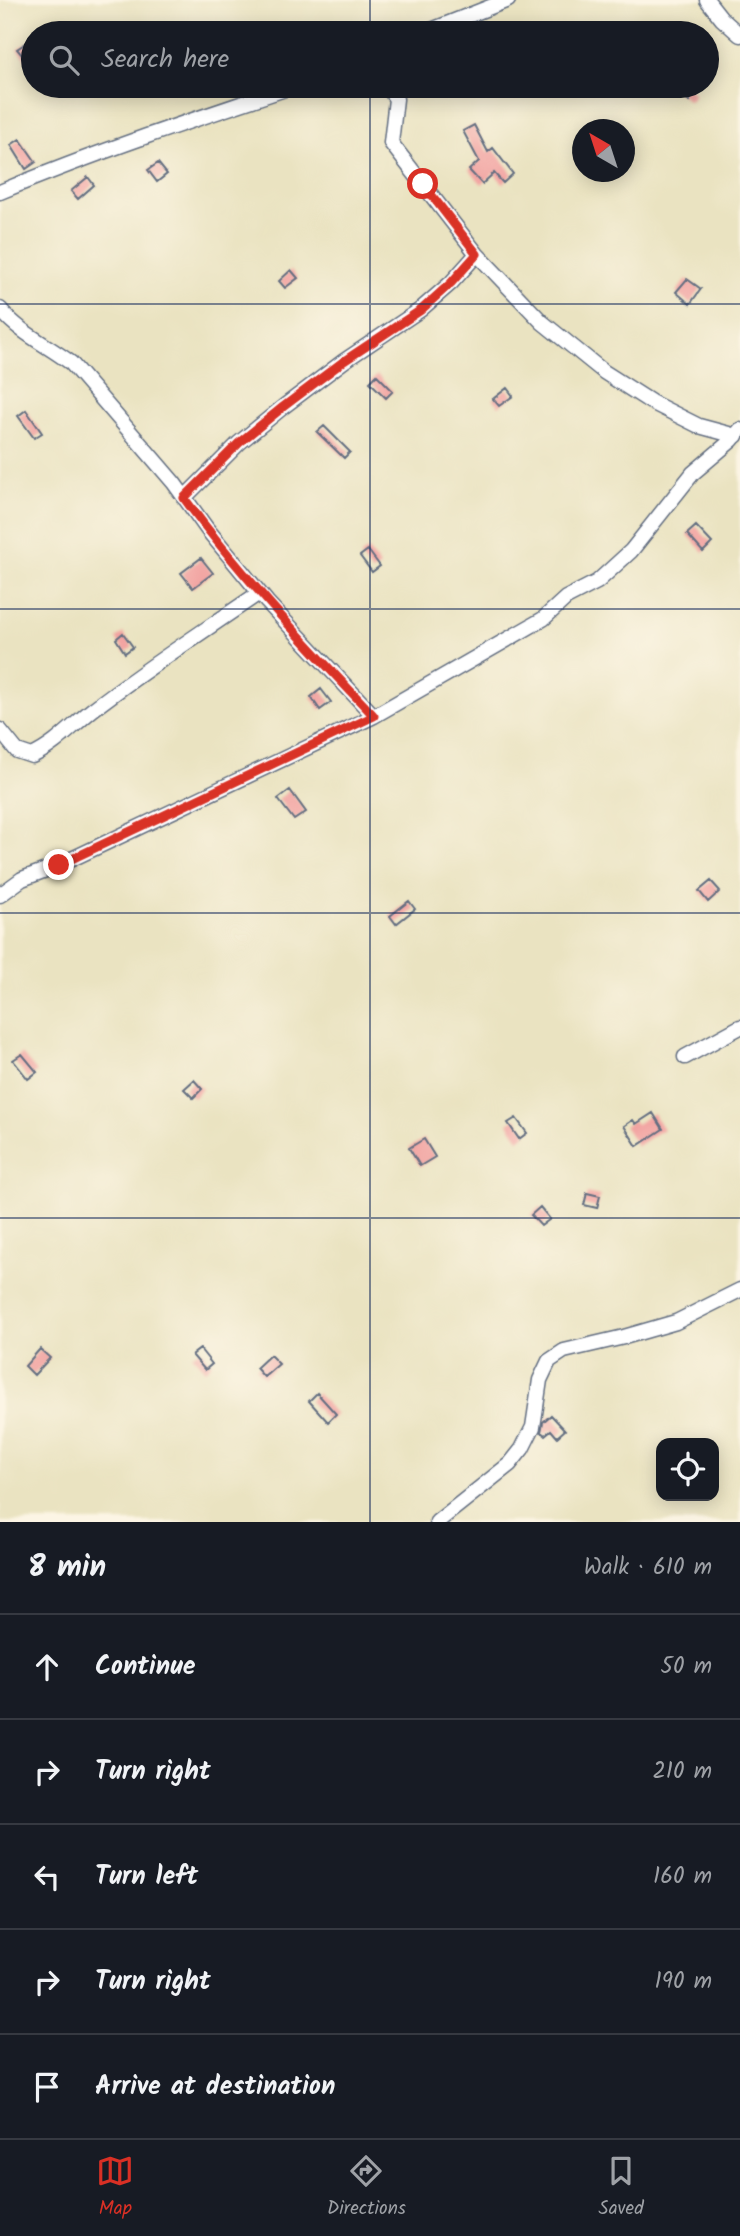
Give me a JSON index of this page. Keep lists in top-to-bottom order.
{
  "north": "top left",
  "page": {
    "search": "Search here",
    "heading": ["8 min", "Walk · 610 m"],
    "list": [
      ["Continue", "50 m"],
      ["Turn right", "210 m"],
      ["Turn left", "160 m"],
      ["Turn right", "190 m"],
      "Arrive at destination"
    ],
    "nav": ["Map", "Directions", "Saved"]
  }
}
